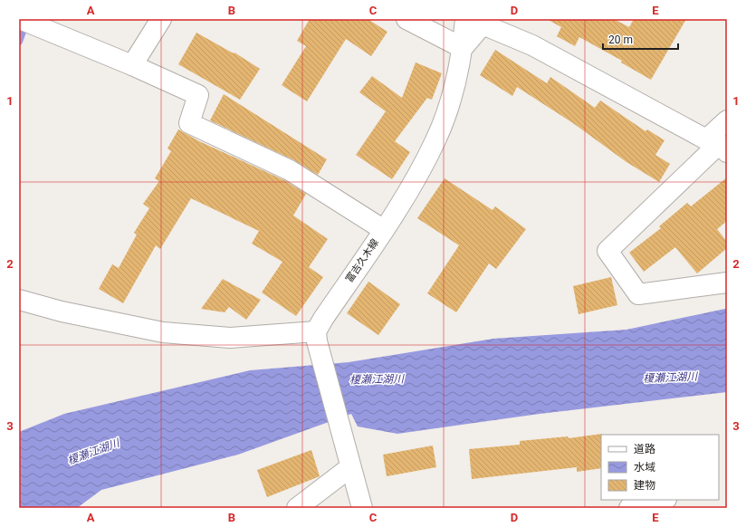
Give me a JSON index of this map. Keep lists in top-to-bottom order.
{
  "streets": {
    "street": ["富吉久木線"]
  },
  "water": ["榎瀬江湖川"],
  "legend": ["道路", "水域", "建物"],
  "scale_bar": "20 m",
  "grid": {
    "columns": [
      "A",
      "B",
      "C",
      "D",
      "E"
    ],
    "rows": ["1", "2", "3"]
  }
}
